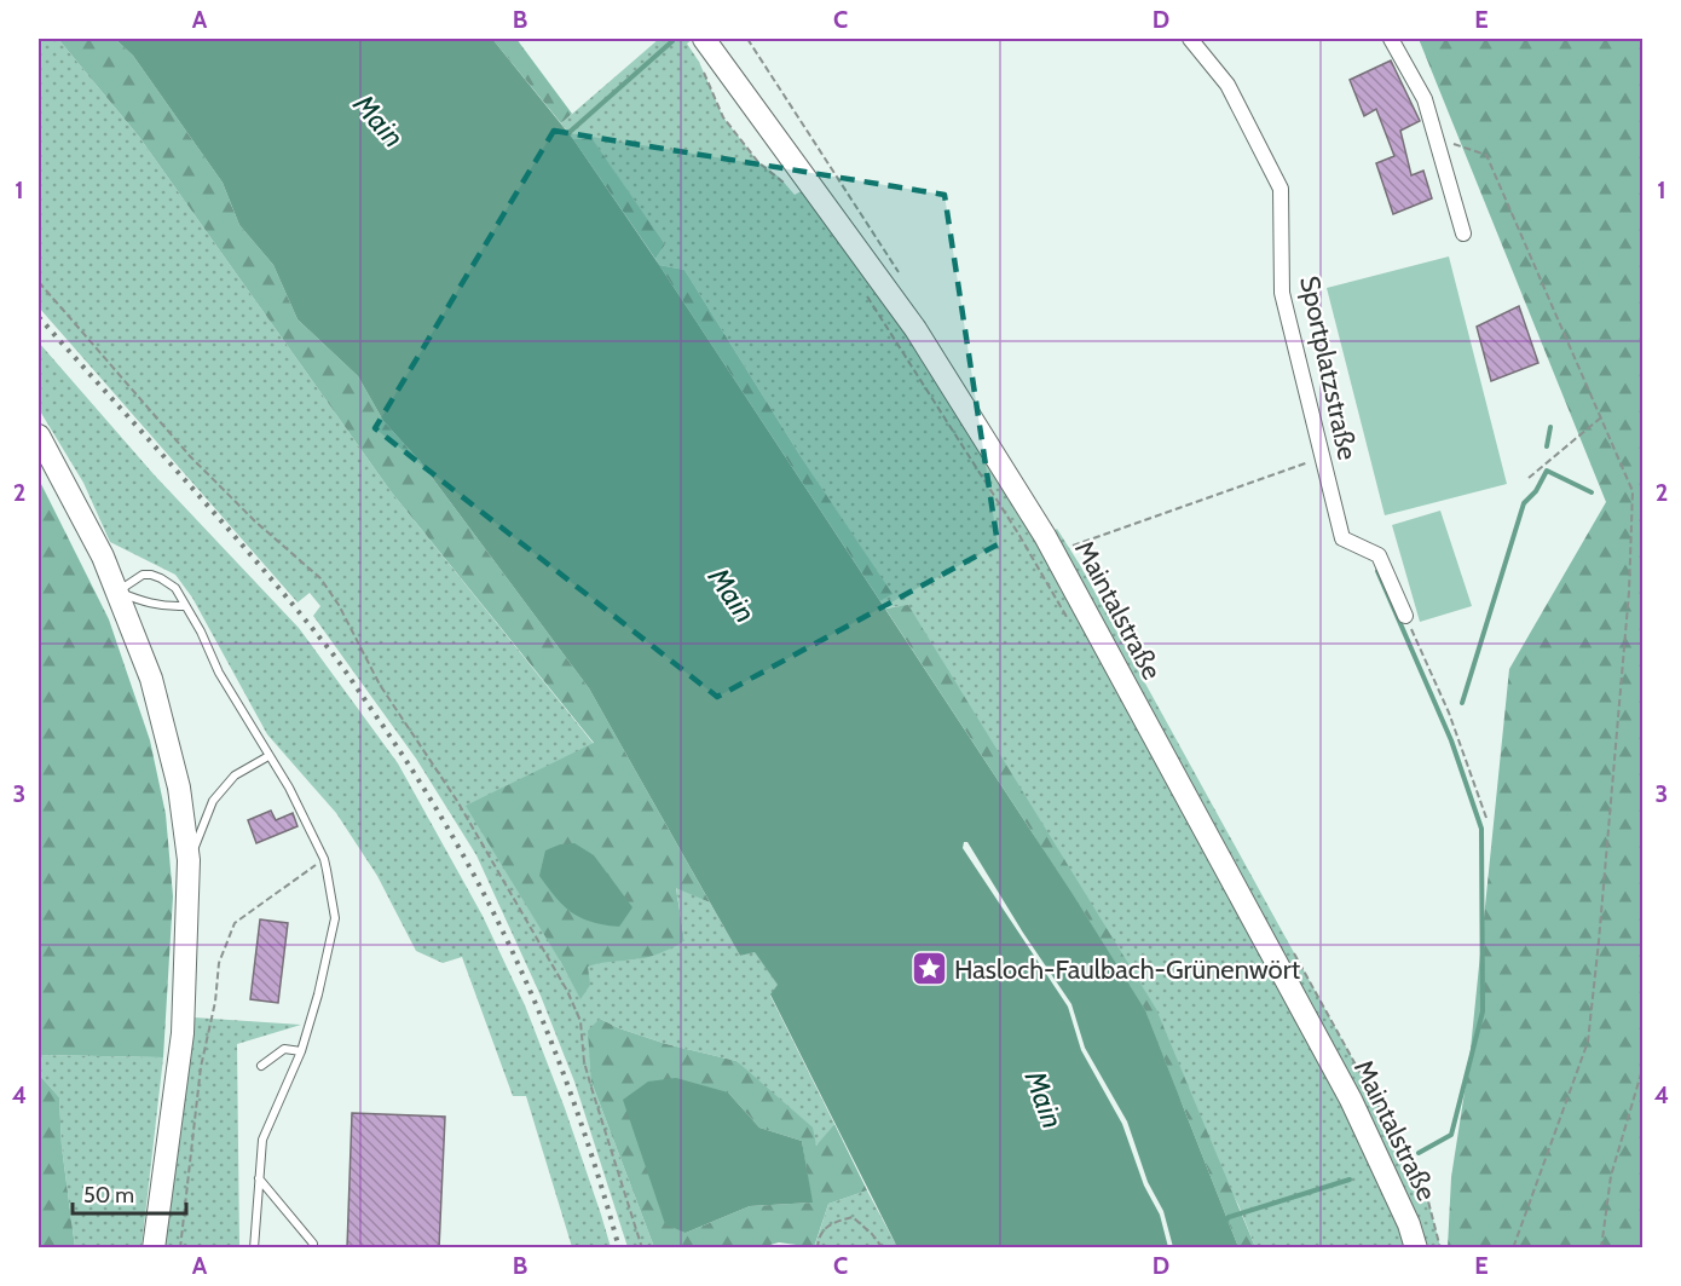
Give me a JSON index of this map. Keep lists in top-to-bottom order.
{
  "streets": {
    "main road": ["Maintalstraße"],
    "street": ["Sportplatzstraße"]
  },
  "water": ["Main"],
  "places": {
    "place": ["Hasloch-Faulbach-Grünenwört"]
  },
  "scale_bar": "50 m",
  "grid": {
    "columns": [
      "A",
      "B",
      "C",
      "D",
      "E"
    ],
    "rows": [
      "1",
      "2",
      "3",
      "4"
    ]
  }
}
